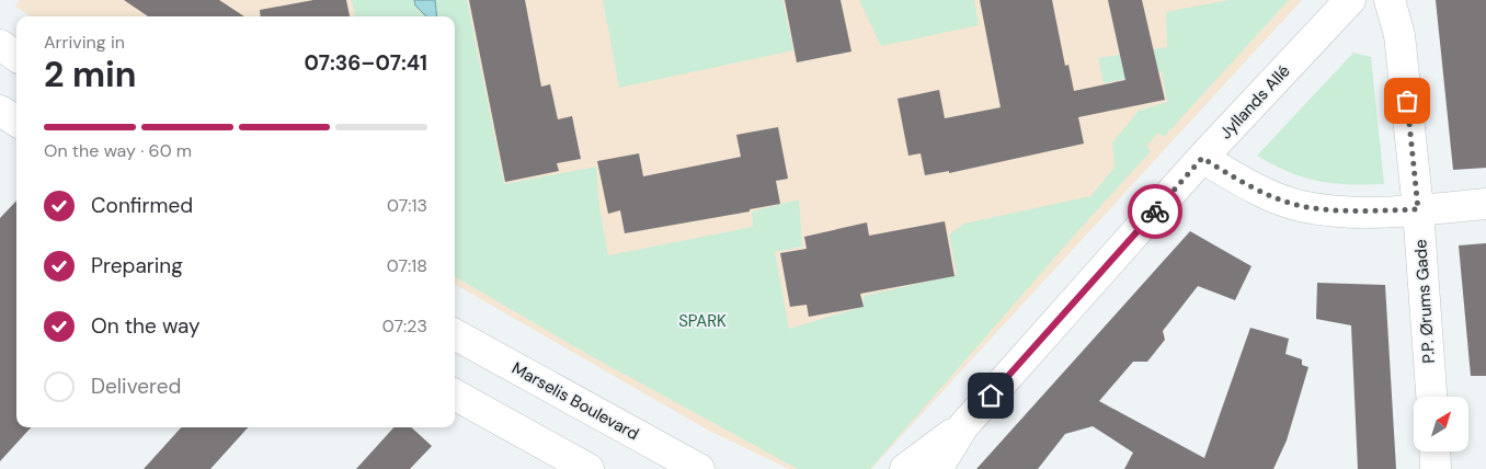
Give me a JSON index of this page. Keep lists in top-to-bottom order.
{
  "streets": {
    "street": ["Jyllands Allé", "P.P. Ørums Gade", "Marselis Boulevard"]
  },
  "parks": ["SPARK"],
  "north": "top right",
  "page": {
    "heading": ["2 min", "Arriving in", "07:36–07:41"],
    "bar": "On the way · 60 m",
    "list": [
      ["Confirmed", "07:13"],
      ["Preparing", "07:18"],
      ["On the way", "07:23"],
      "Delivered"
    ]
  }
}
